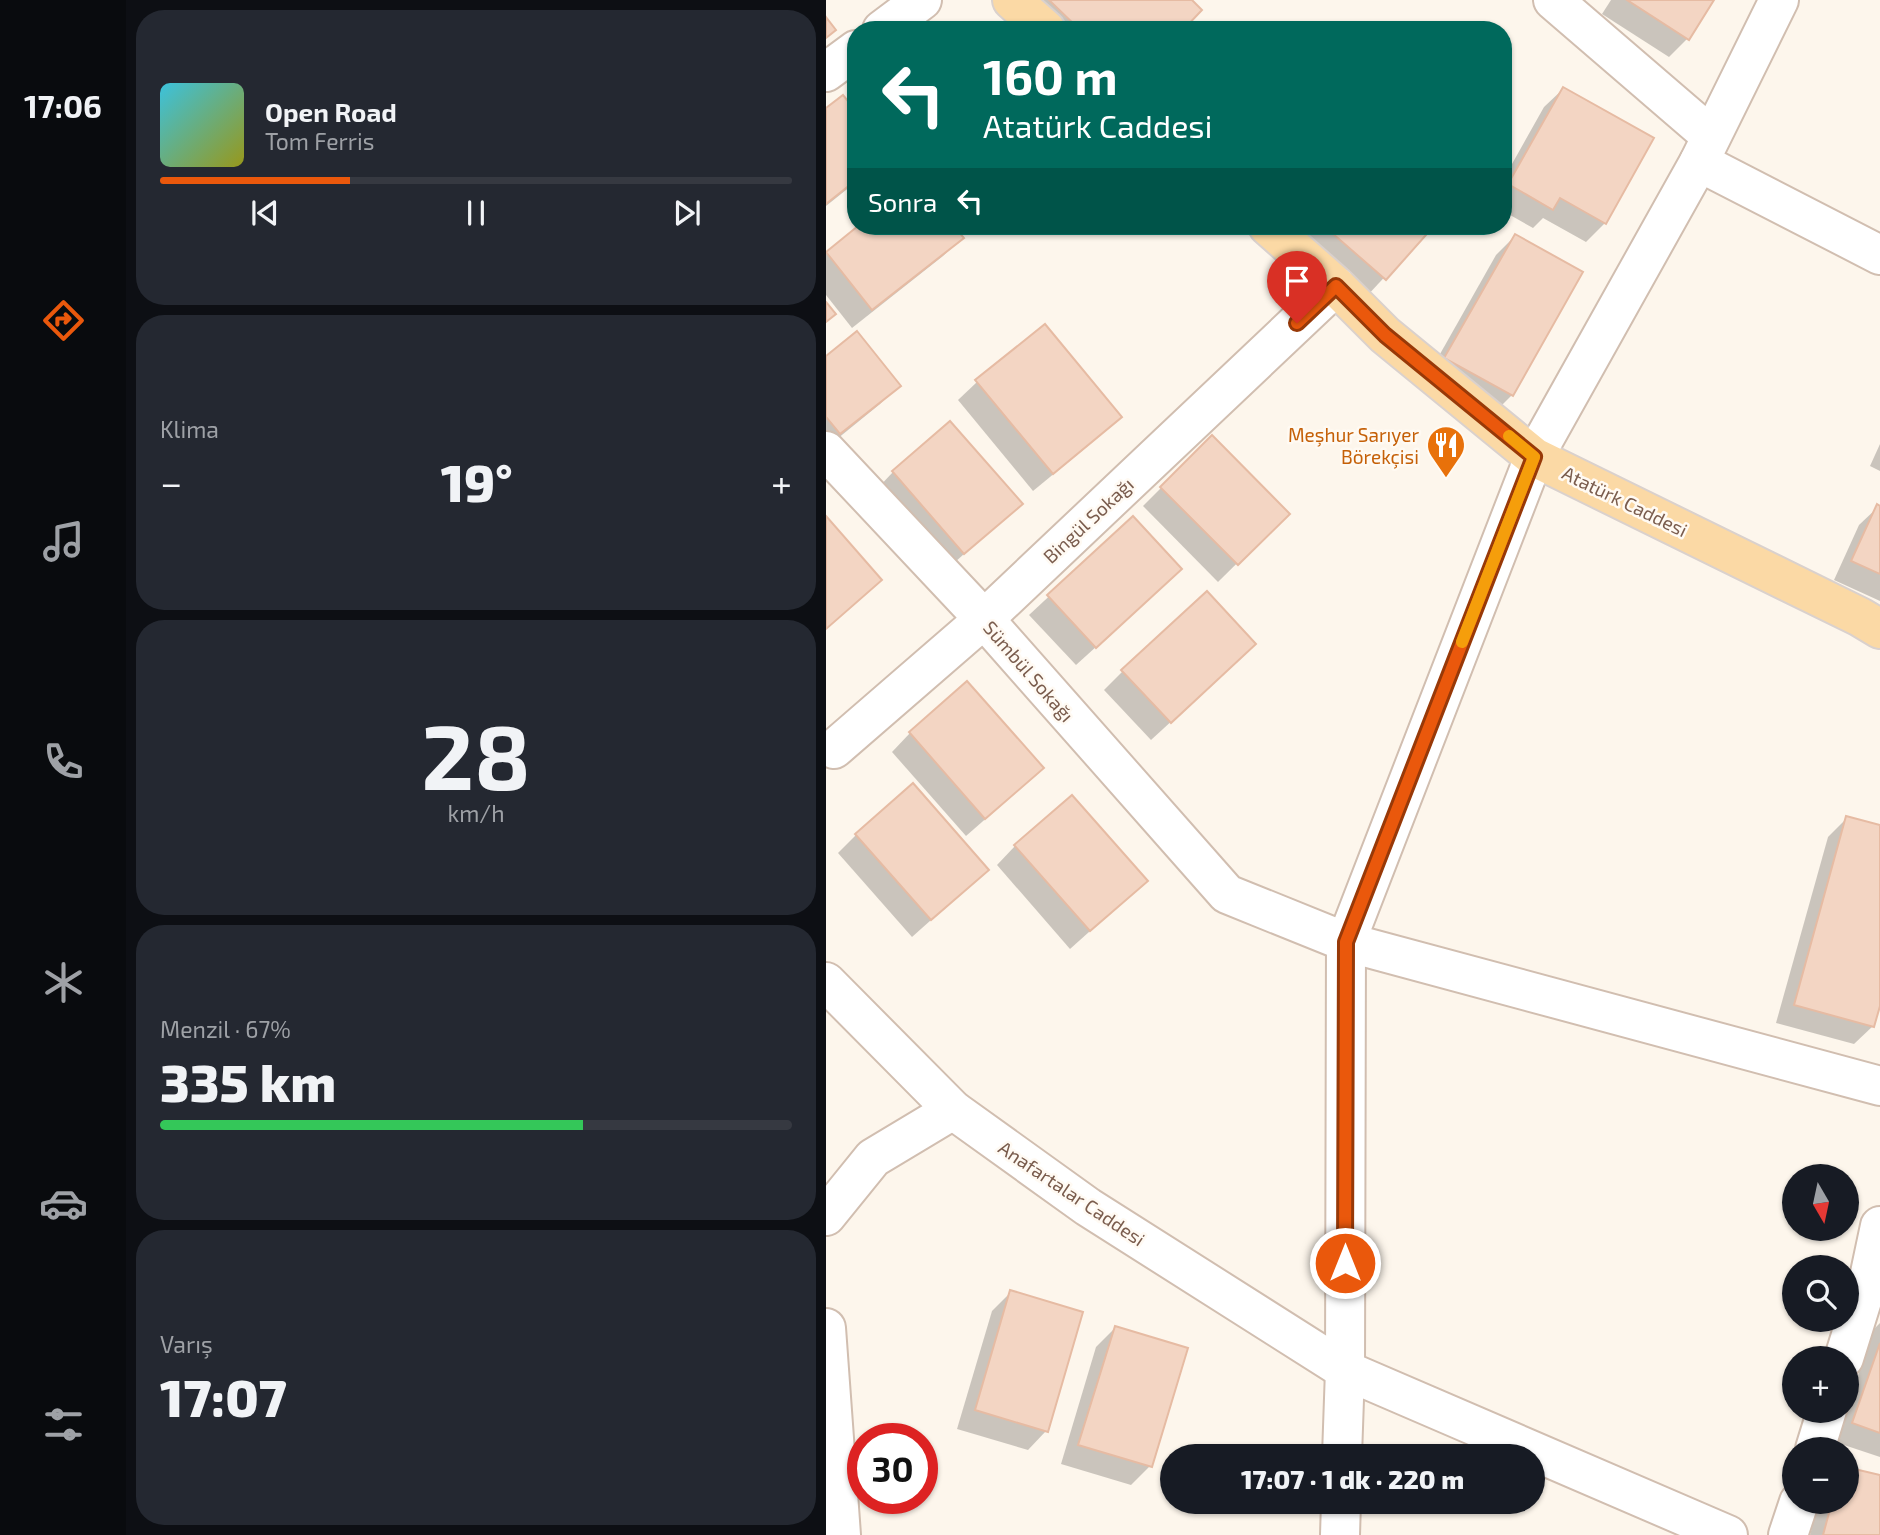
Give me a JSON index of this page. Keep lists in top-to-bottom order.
{
  "streets": {
    "main road": ["Atatürk Caddesi"],
    "street": ["Bingül Sokağı", "Sümbül Sokağı", "Anafartalar Caddesi"]
  },
  "crossings": [
    ["Atatürk Caddesi", "Bingül Sokağı"],
    ["Bingül Sokağı", "Sümbül Sokağı"]
  ],
  "places": {
    "restaurant": ["Meşhur Sarıyer Börekçisi"]
  },
  "north": "bottom",
  "page": {
    "tabs": "17:06",
    "turn": ["160 m", "Atatürk Caddesi"],
    "song": ["Open Road", "Tom Ferris"],
    "then": "Sonra",
    "tile": [
      "Klima",
      ["28", "km/h"],
      ["Menzil · 67%", "335 km"],
      ["Varış", "17:07"]
    ],
    "heat": ["−", "19°", "+"],
    "map_buttons": ["+", "−"],
    "limit": "30",
    "trip": "17:07 · 1 dk · 220 m"
  }
}
